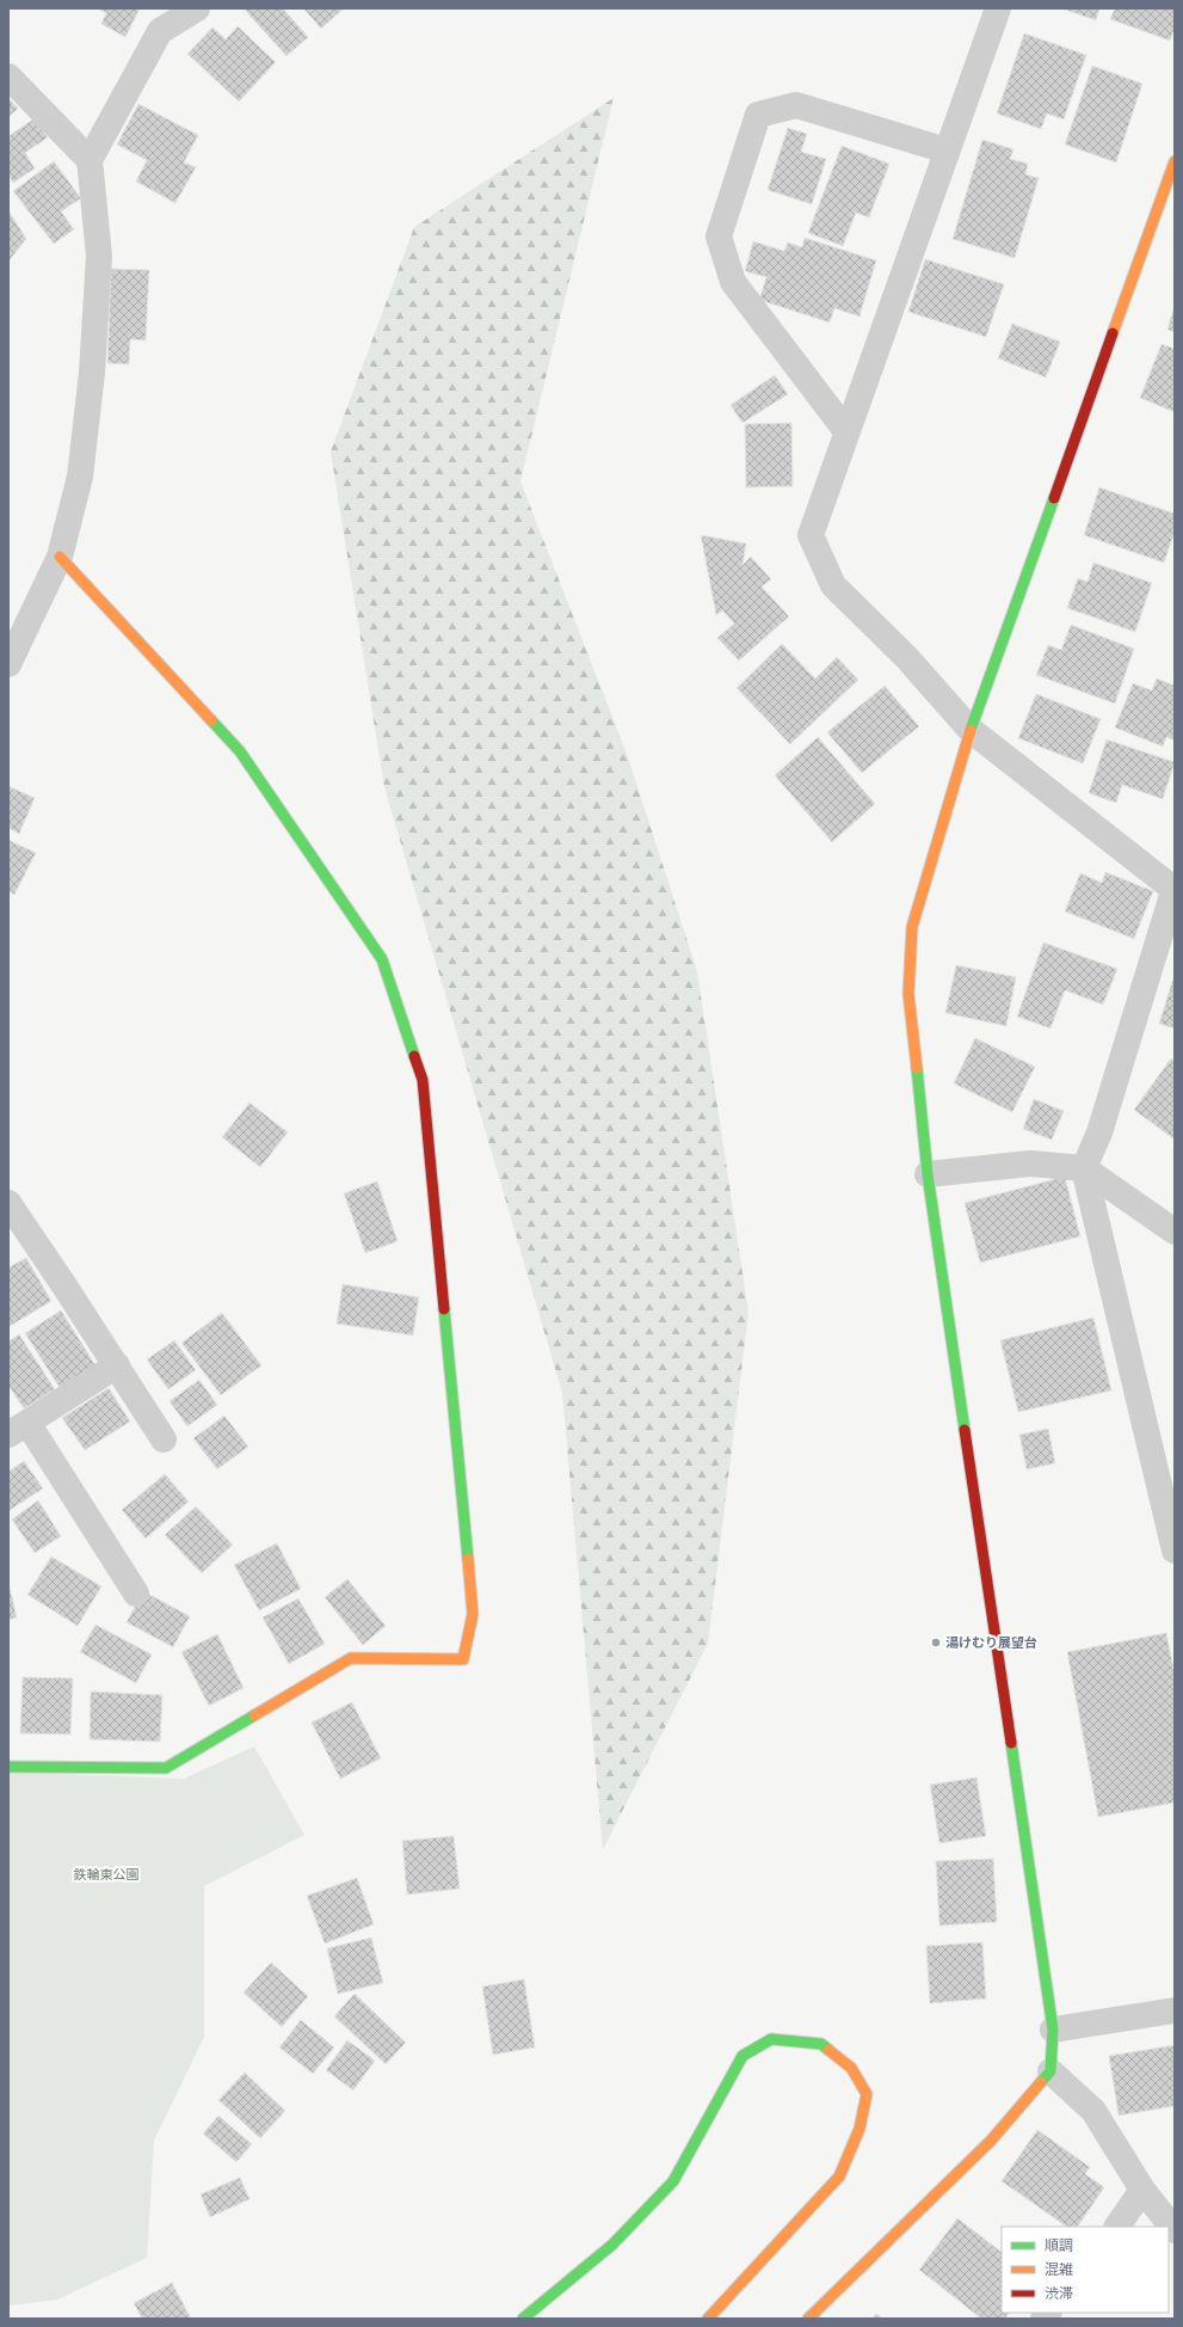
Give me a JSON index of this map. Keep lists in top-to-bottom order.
{
  "parks": ["鉄輪東公園"],
  "places": ["湯けむり展望台"],
  "legend": ["順調", "混雑", "渋滞"]
}
